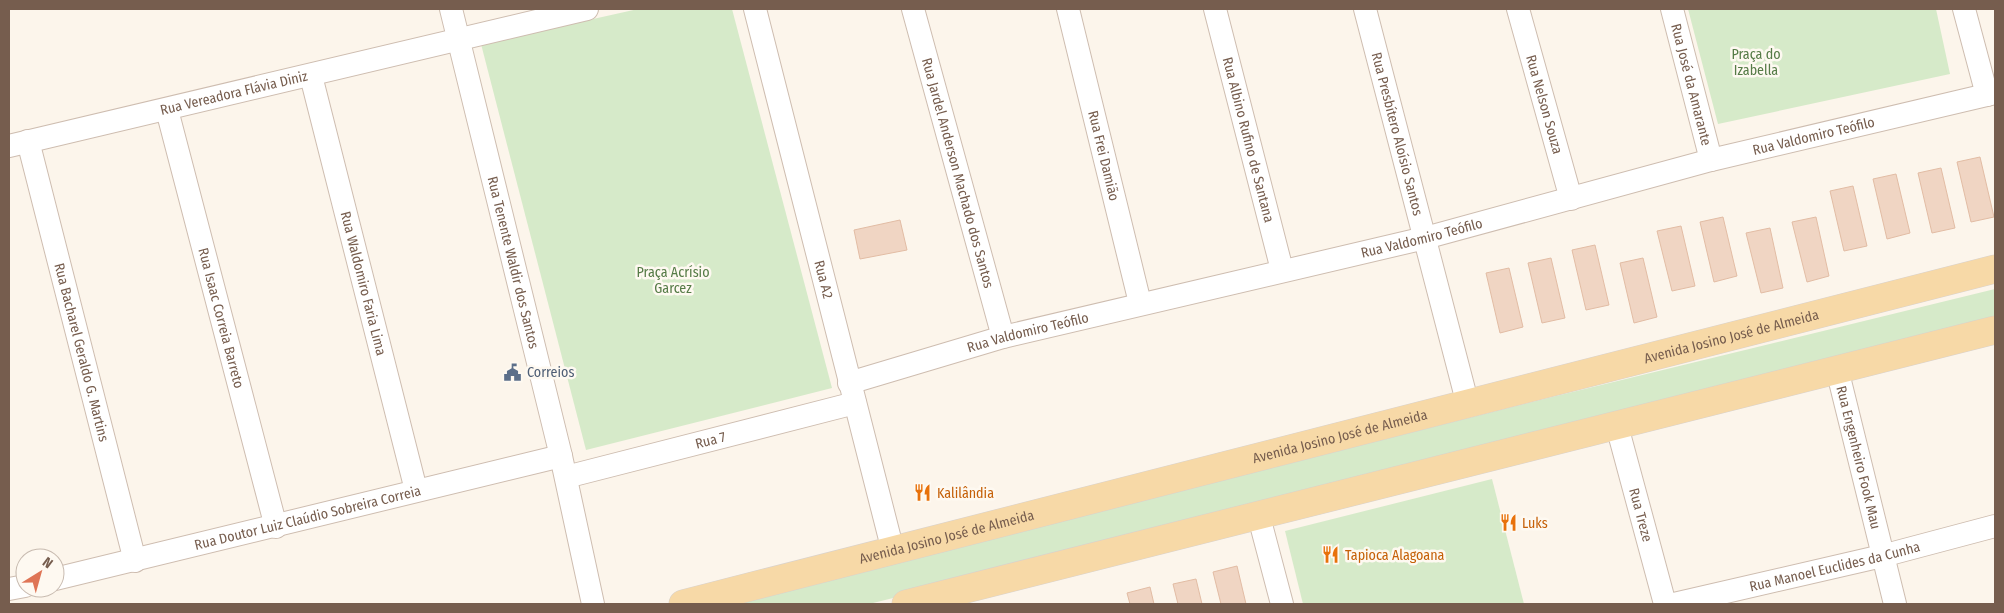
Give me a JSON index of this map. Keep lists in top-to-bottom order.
{
  "streets": {
    "main road": ["Avenida Josino José de Almeida"],
    "street": [
      "Rua José da Amarante",
      "Rua Vereadora Flávia Diniz",
      "Rua Nelson Souza",
      "Rua Presbítero Aloísio Santos",
      "Rua Valdomiro Teófilo",
      "Rua Albino Rufino de Santana",
      "Rua Frei Damião",
      "Rua Jardel Anderson Machado dos Santos",
      "Rua Tenente Waldir dos Santos",
      "Rua A2",
      "Rua Waldomiro Faria Lima",
      "Rua Isaac Correia Barreto",
      "Rua Bacharel Geraldo G. Martins",
      "Rua 7",
      "Rua Engenheiro Fook Mau",
      "Rua Treze",
      "Rua Doutor Luiz Claúdio Sobreira Correia",
      "Rua Manoel Euclides da Cunha"
    ]
  },
  "crossings": [
    ["Rua José da Amarante", "Rua Valdomiro Teófilo"],
    ["Rua Vereadora Flávia Diniz", "Rua Tenente Waldir dos Santos"],
    ["Rua Vereadora Flávia Diniz", "Rua Waldomiro Faria Lima"],
    ["Rua Vereadora Flávia Diniz", "Rua Isaac Correia Barreto"],
    ["Rua Vereadora Flávia Diniz", "Rua Bacharel Geraldo G. Martins"],
    ["Rua Nelson Souza", "Rua Valdomiro Teófilo"],
    ["Rua Presbítero Aloísio Santos", "Rua Valdomiro Teófilo"],
    ["Rua Presbítero Aloísio Santos", "Avenida Josino José de Almeida"],
    ["Rua Valdomiro Teófilo", "Rua Albino Rufino de Santana"],
    ["Rua Valdomiro Teófilo", "Rua Frei Damião"],
    ["Rua Valdomiro Teófilo", "Rua Jardel Anderson Machado dos Santos"],
    ["Rua Valdomiro Teófilo", "Rua A2"],
    ["Rua Valdomiro Teófilo", "Rua 7"],
    ["Rua Tenente Waldir dos Santos", "Rua 7"],
    ["Rua Tenente Waldir dos Santos", "Rua Doutor Luiz Claúdio Sobreira Correia"],
    ["Rua A2", "Avenida Josino José de Almeida"],
    ["Rua A2", "Rua 7"],
    ["Rua Waldomiro Faria Lima", "Rua Doutor Luiz Claúdio Sobreira Correia"],
    ["Rua Isaac Correia Barreto", "Rua Doutor Luiz Claúdio Sobreira Correia"],
    ["Rua Bacharel Geraldo G. Martins", "Rua Doutor Luiz Claúdio Sobreira Correia"],
    ["Rua 7", "Rua Doutor Luiz Claúdio Sobreira Correia"],
    ["Rua Engenheiro Fook Mau", "Rua Manoel Euclides da Cunha"]
  ],
  "parks": ["Praça do Izabella", "Praça Acrísio Garcez"],
  "places": {
    "public building": ["Correios"],
    "restaurant": ["Kalilândia", "Luks", "Tapioca Alagoana"]
  },
  "north": "top right"
}
